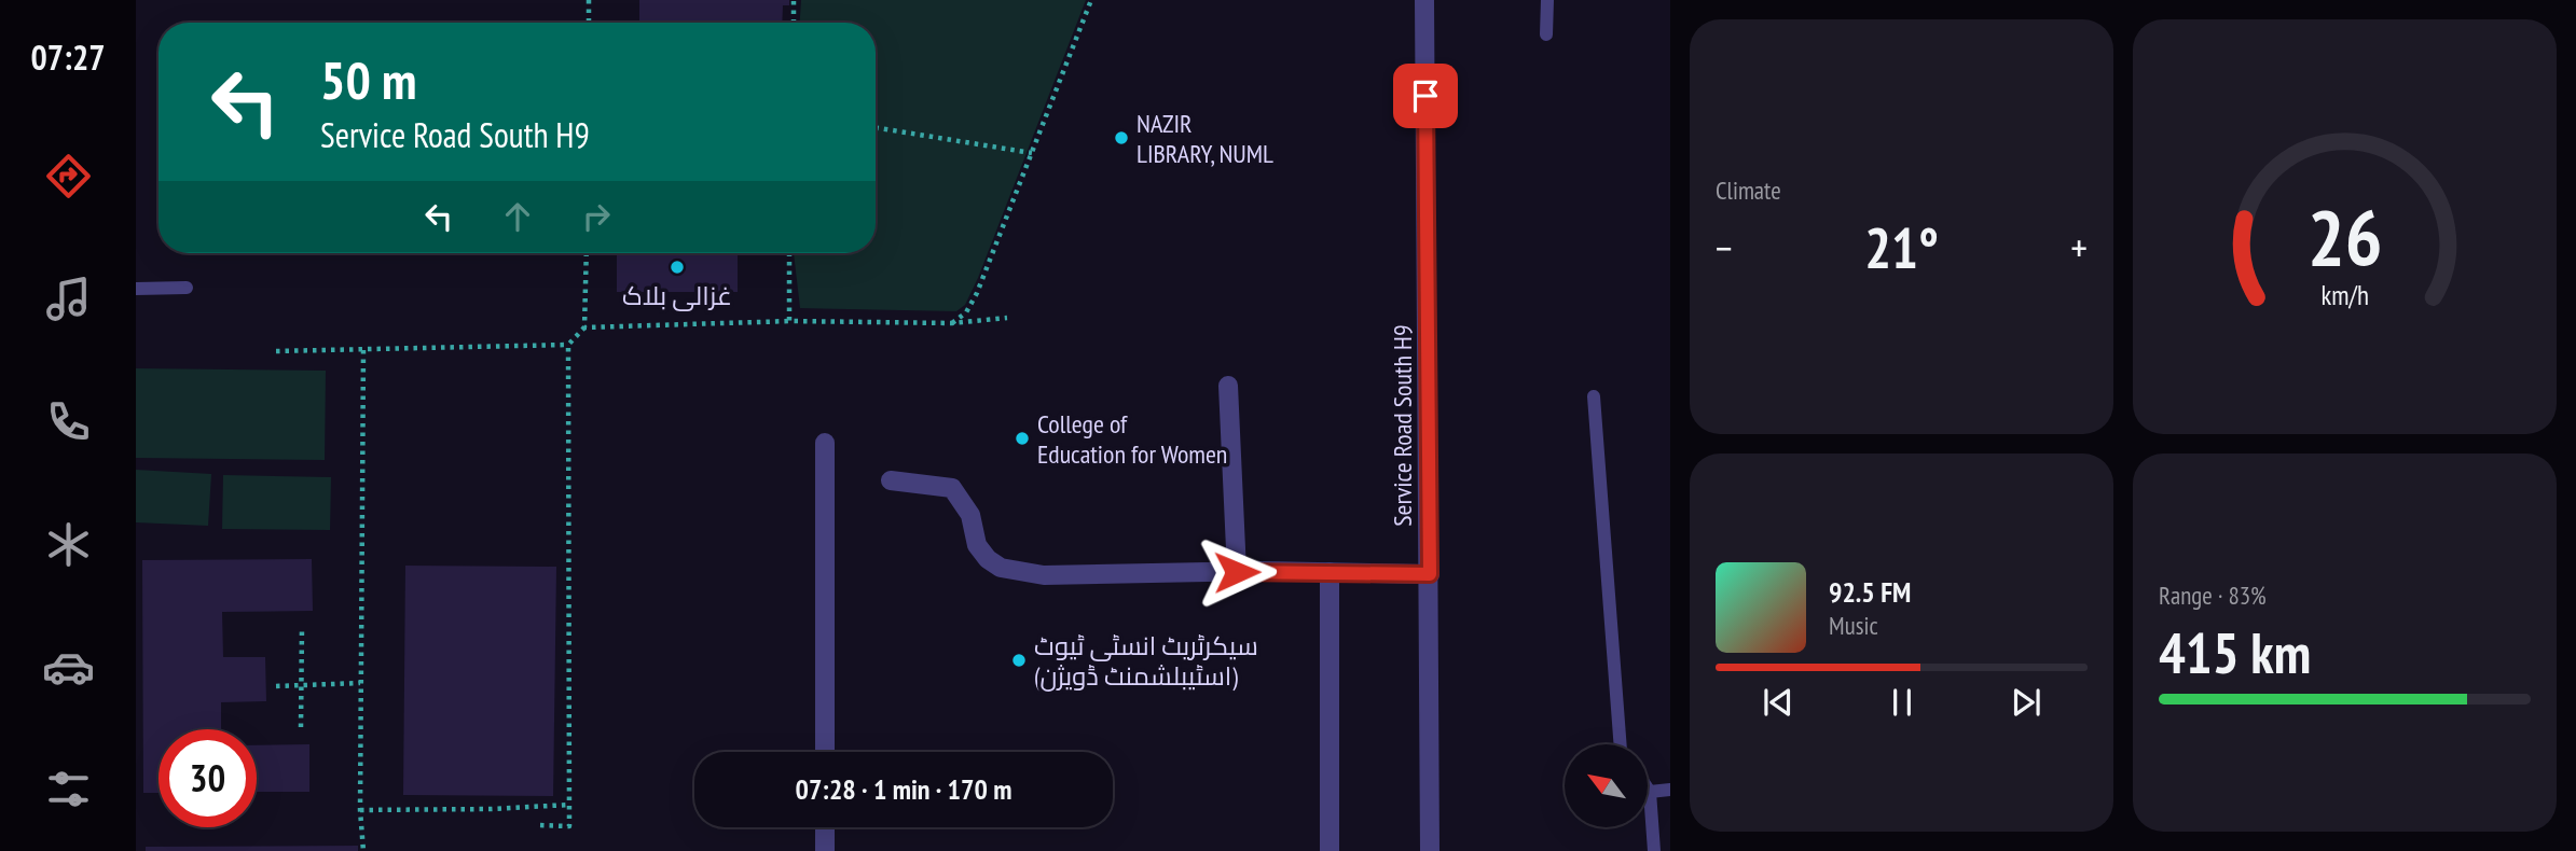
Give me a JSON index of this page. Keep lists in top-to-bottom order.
{
  "streets": {
    "street": ["Service Road South H9"]
  },
  "places": [
    "NAZIR LIBRARY, NUML",
    "غزالی بلاک",
    "College of Education for Women",
    "سیکرٹریٹ انسٹی ٹیوٹ (اسٹیبلشمنٹ ڈویژن)"
  ],
  "north": "top left",
  "page": {
    "tabs": "07:27",
    "tile": [
      "Climate",
      ["Range · 83%", "415 km"]
    ],
    "turn": ["50 m", "Service Road South H9"],
    "heat": ["−", "21°", "+"],
    "song": ["92.5 FM", "Music"],
    "limit": "30",
    "trip": "07:28 · 1 min · 170 m",
    "gauge": ["26", "km/h"]
  }
}
